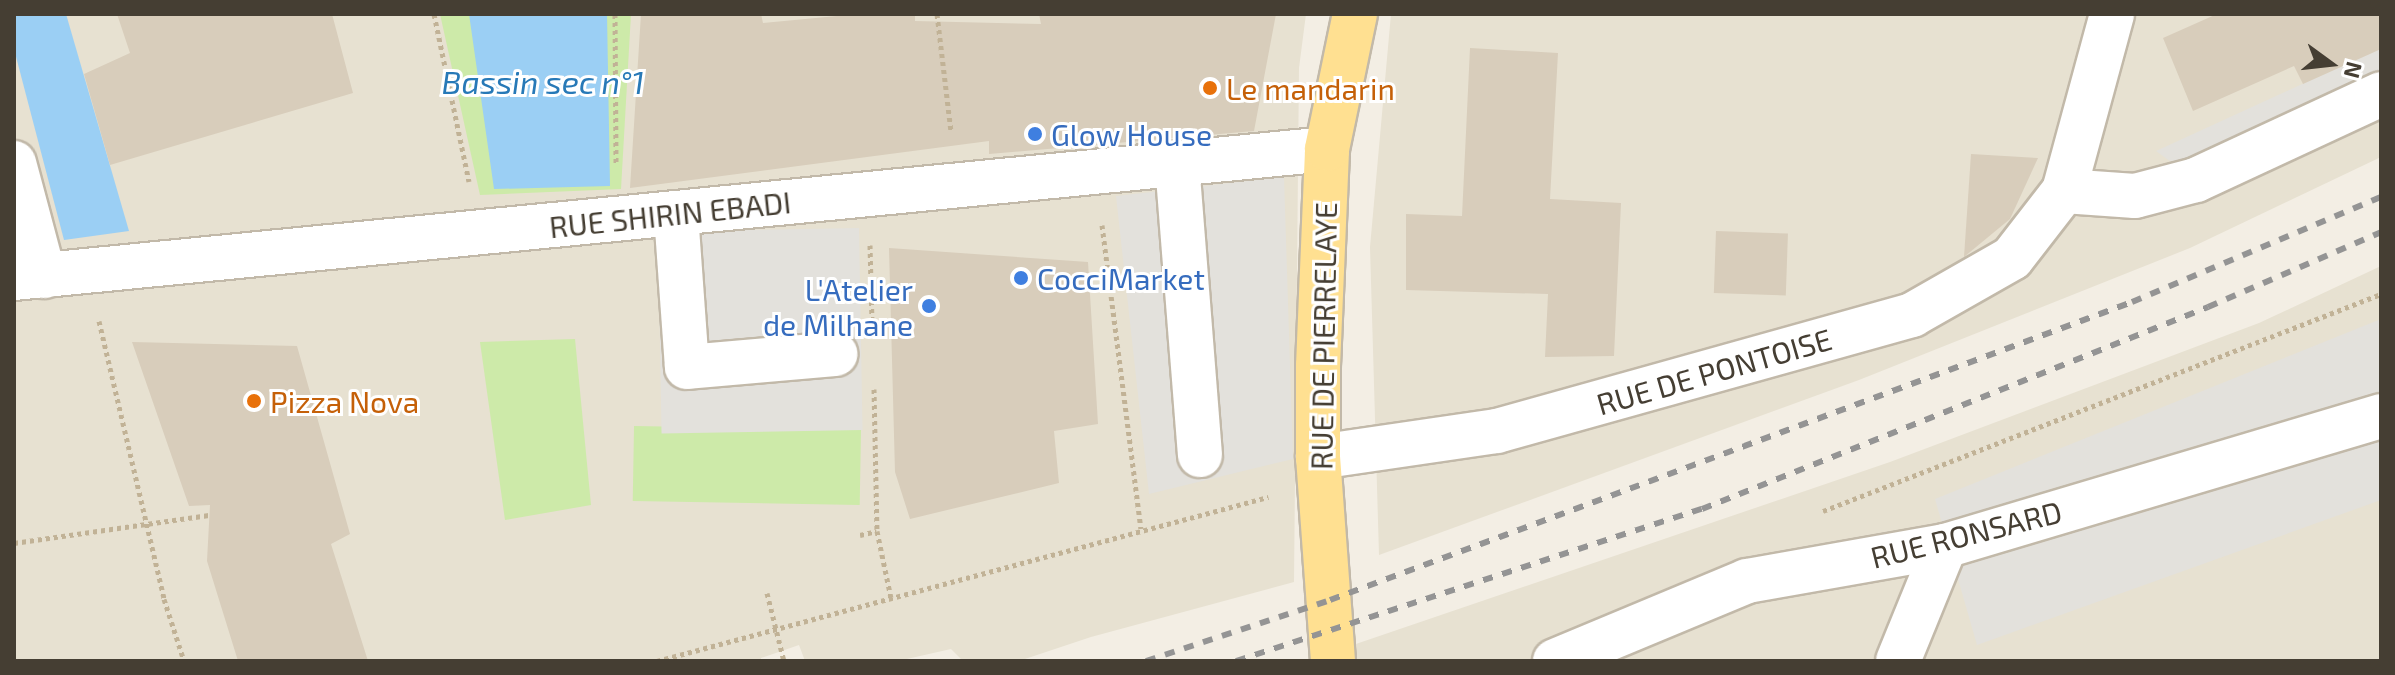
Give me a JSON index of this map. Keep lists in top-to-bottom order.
{
  "streets": {
    "main road": ["RUE DE PIERRELAYE"],
    "street": ["RUE SHIRIN EBADI", "RUE DE PONTOISE", "RUE RONSARD"]
  },
  "crossings": [
    ["RUE SHIRIN EBADI", "RUE DE PIERRELAYE"],
    ["RUE DE PIERRELAYE", "RUE DE PONTOISE"]
  ],
  "water": ["Bassin sec n°1"],
  "places": [
    "Le mandarin",
    "Glow House",
    "CocciMarket",
    "L'Atelier de Milhane",
    "Pizza Nova"
  ],
  "north": "right"
}
